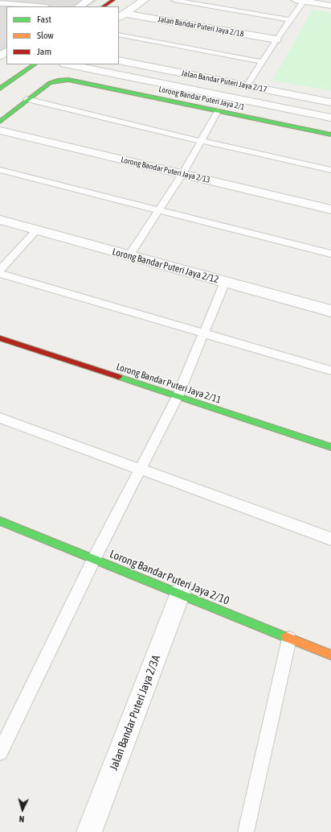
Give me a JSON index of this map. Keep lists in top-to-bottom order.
{
  "streets": {
    "street": [
      "Jalan Bandar Puteri Jaya 2/18",
      "Jalan Bandar Puteri Jaya 2/17",
      "Lorong Bandar Puteri Jaya 2/1",
      "Lorong Bandar Puteri Jaya 2/13",
      "Lorong Bandar Puteri Jaya 2/12",
      "Lorong Bandar Puteri Jaya 2/11",
      "Lorong Bandar Puteri Jaya 2/10",
      "Jalan Bandar Puteri Jaya 2/3A"
    ]
  },
  "crossings": [
    ["Lorong Bandar Puteri Jaya 2/10", "Jalan Bandar Puteri Jaya 2/3A"]
  ],
  "legend": ["Fast", "Slow", "Jam"],
  "north": "bottom"
}
